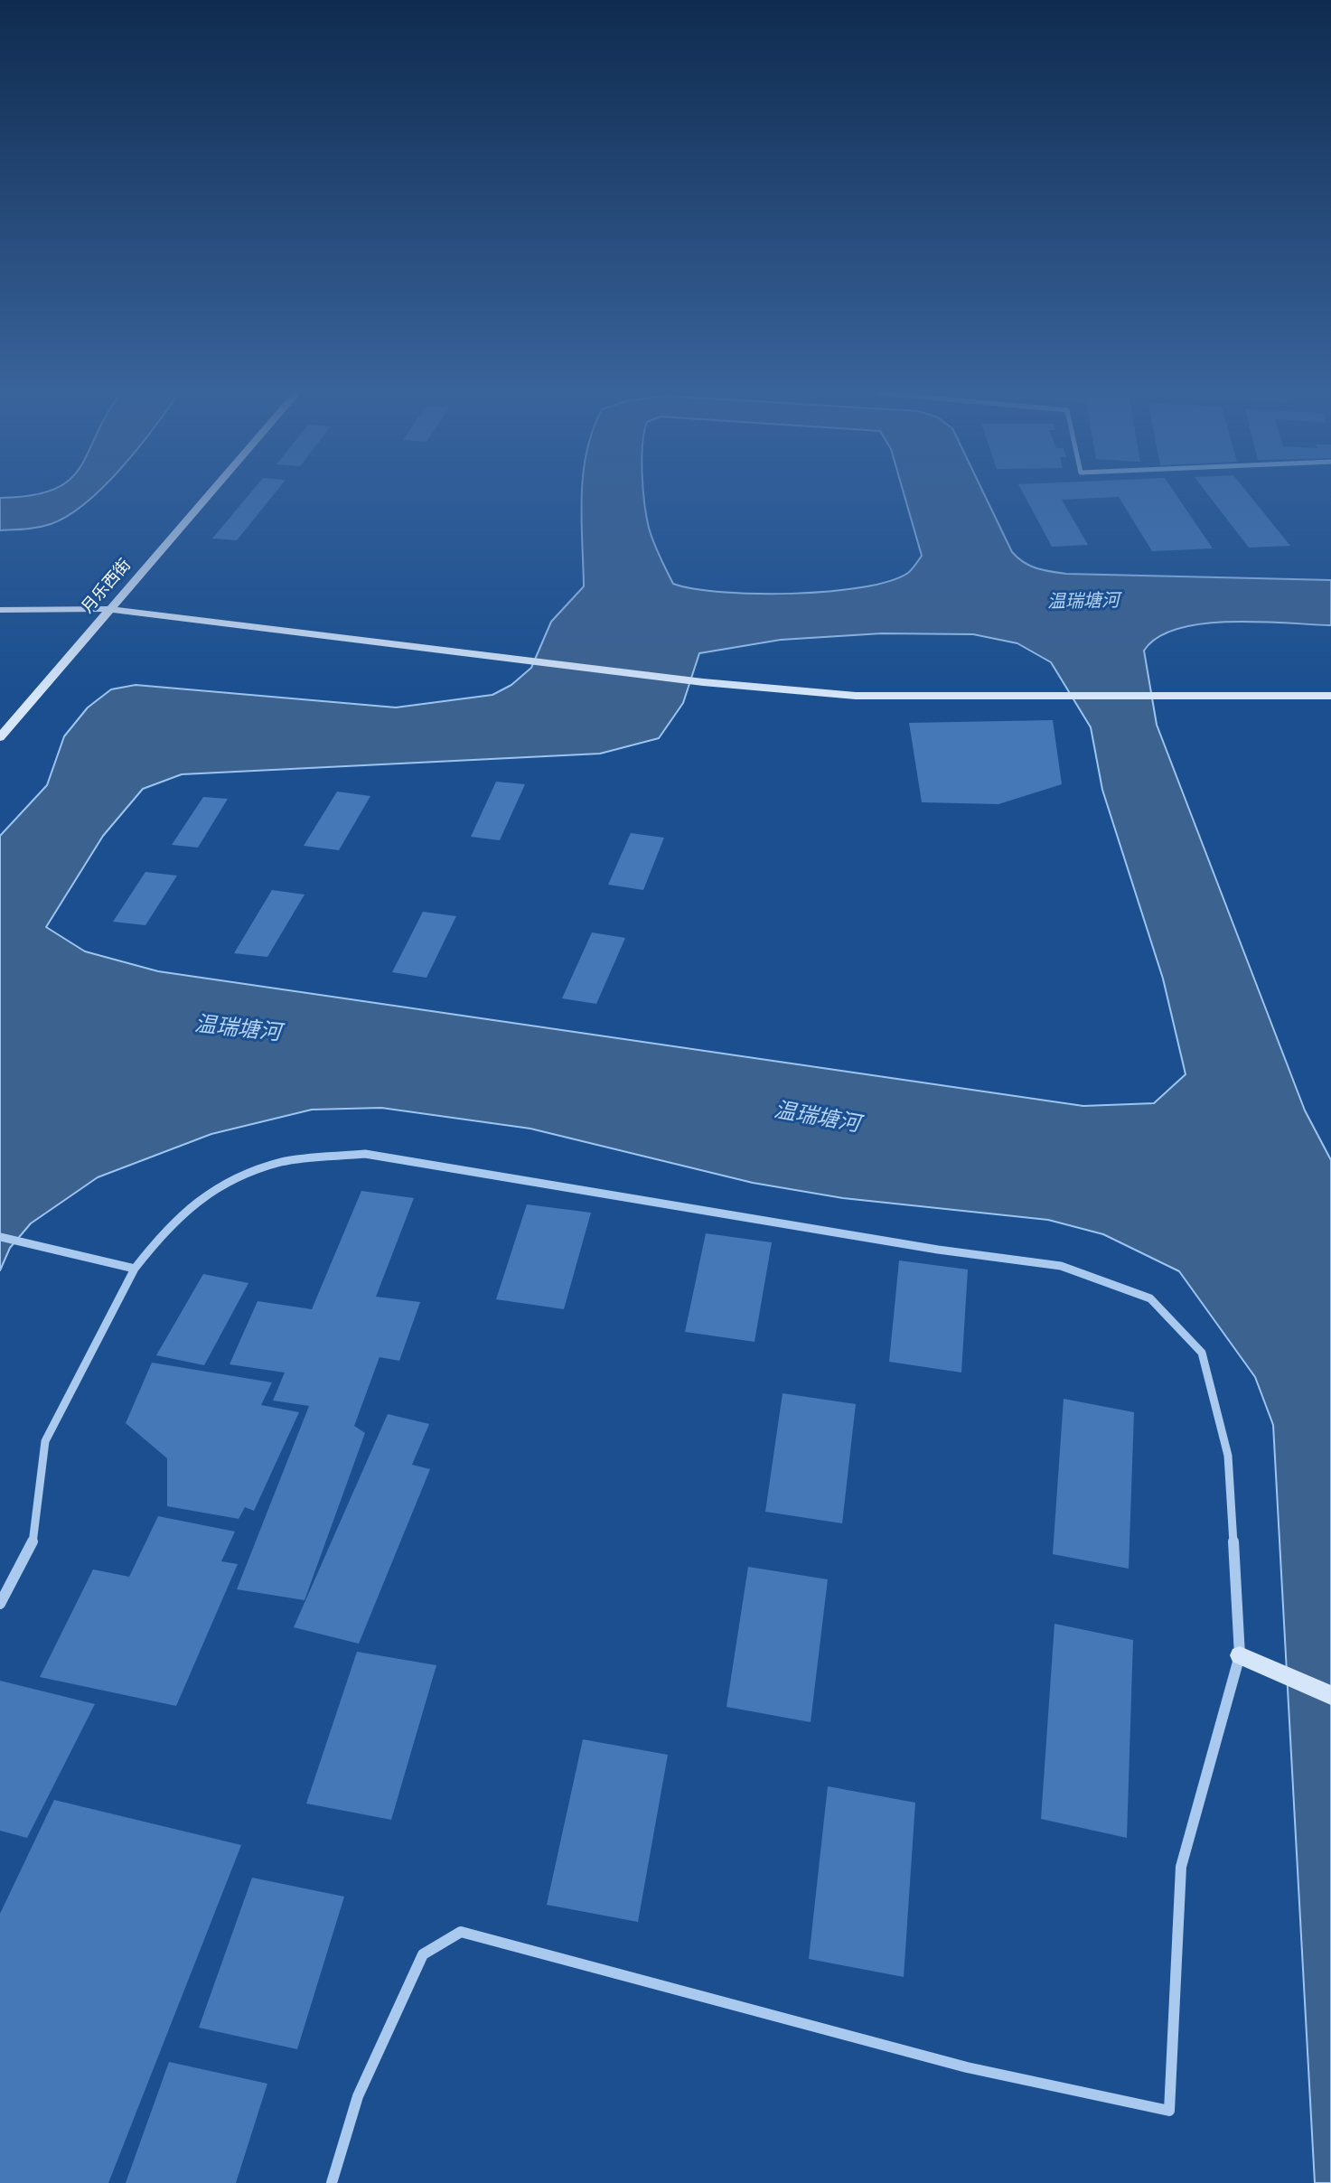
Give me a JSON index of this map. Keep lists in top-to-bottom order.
{
  "streets": {
    "street": ["月乐西街"]
  },
  "water": ["温瑞塘河"]
}
